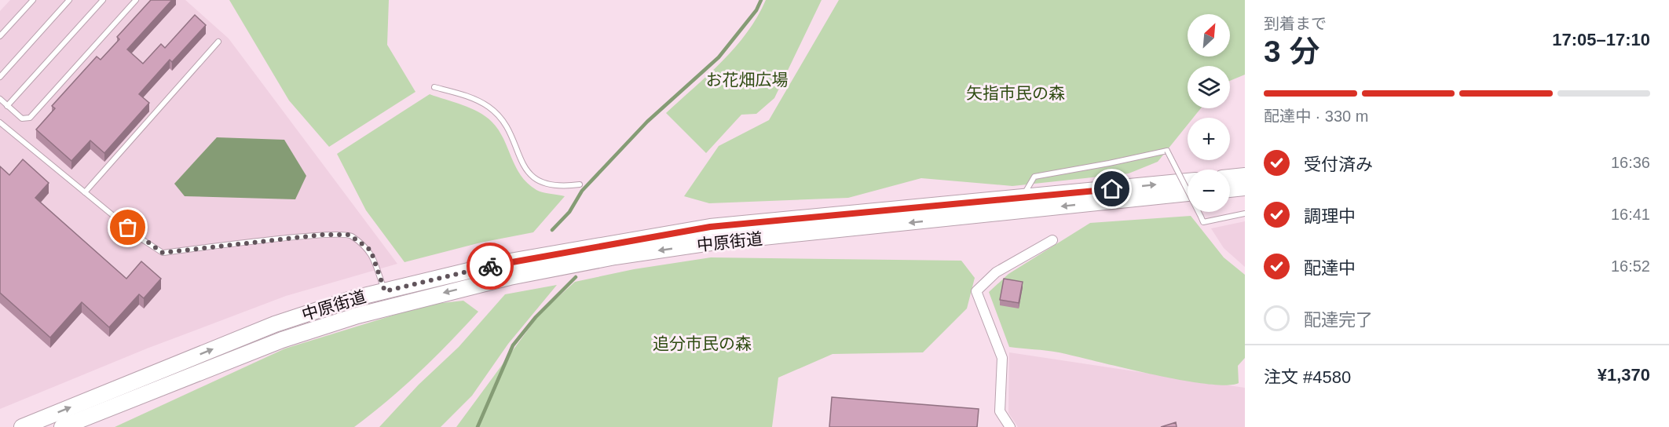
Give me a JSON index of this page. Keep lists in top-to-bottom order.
{
  "streets": {
    "main road": ["中原街道"]
  },
  "parks": ["お花畑広場", "矢指市民の森", "追分市民の森"],
  "north": "top right",
  "page": {
    "heading": ["3 分", "到着まで", "17:05–17:10"],
    "panel": ["注文 #4580", "¥1,370"],
    "map_buttons": ["+", "−"],
    "bar": "配達中 · 330 m",
    "list": [
      ["受付済み", "16:36"],
      ["調理中", "16:41"],
      ["配達中", "16:52"],
      "配達完了"
    ]
  }
}
